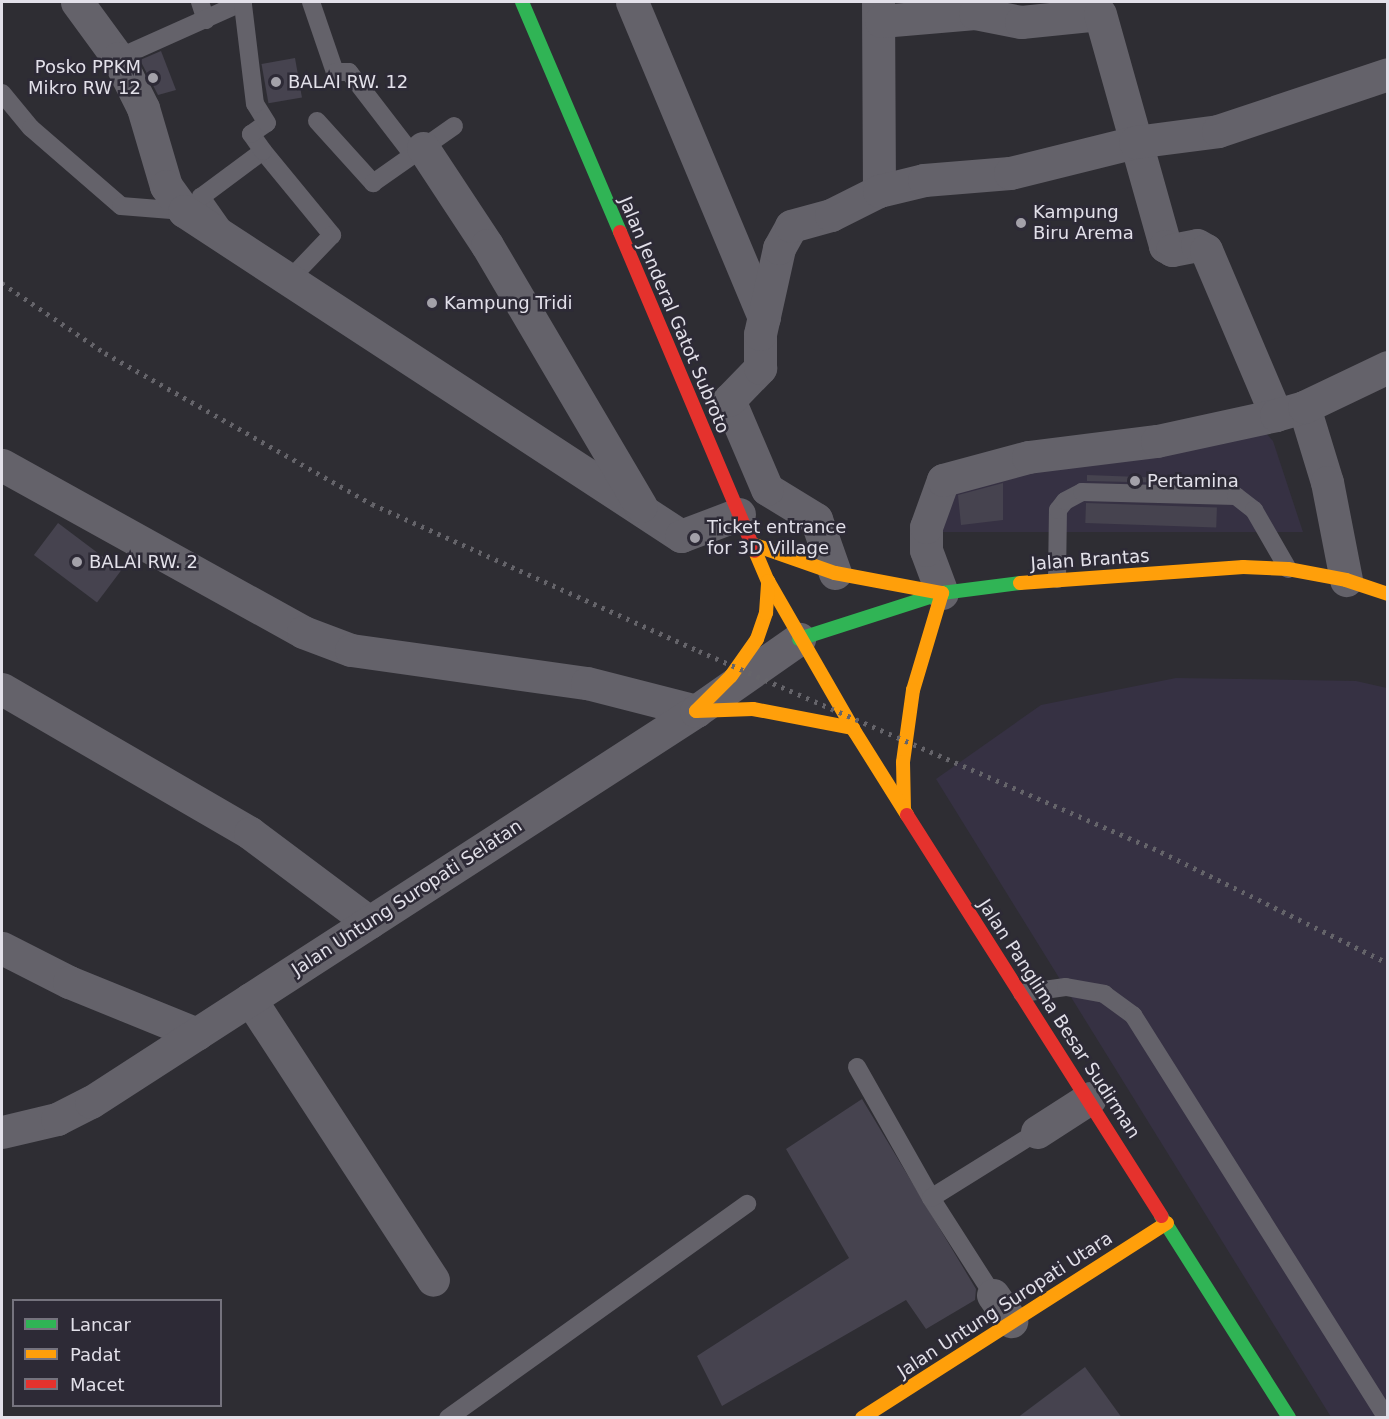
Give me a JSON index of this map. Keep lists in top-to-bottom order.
{
  "streets": {
    "main road": [
      "Jalan Jenderal Gatot Subroto",
      "Jalan Brantas",
      "Jalan Panglima Besar Sudirman",
      "Jalan Untung Suropati Utara"
    ],
    "street": ["Jalan Untung Suropati Selatan"]
  },
  "crossings": [
    ["Jalan Jenderal Gatot Subroto", "Jalan Brantas"],
    ["Jalan Jenderal Gatot Subroto", "Jalan Untung Suropati Selatan"],
    ["Jalan Jenderal Gatot Subroto", "Jalan Panglima Besar Sudirman"],
    ["Jalan Brantas", "Jalan Untung Suropati Selatan"],
    ["Jalan Brantas", "Jalan Panglima Besar Sudirman"],
    ["Jalan Untung Suropati Selatan", "Jalan Panglima Besar Sudirman"],
    ["Jalan Panglima Besar Sudirman", "Jalan Untung Suropati Utara"]
  ],
  "places": [
    "Posko PPKM Mikro RW 12",
    "BALAI RW. 12",
    "Kampung Biru Arema",
    "Kampung Tridi",
    "Pertamina",
    "Ticket entrance for 3D Village",
    "BALAI RW. 2"
  ],
  "legend": ["Lancar", "Padat", "Macet"]
}
